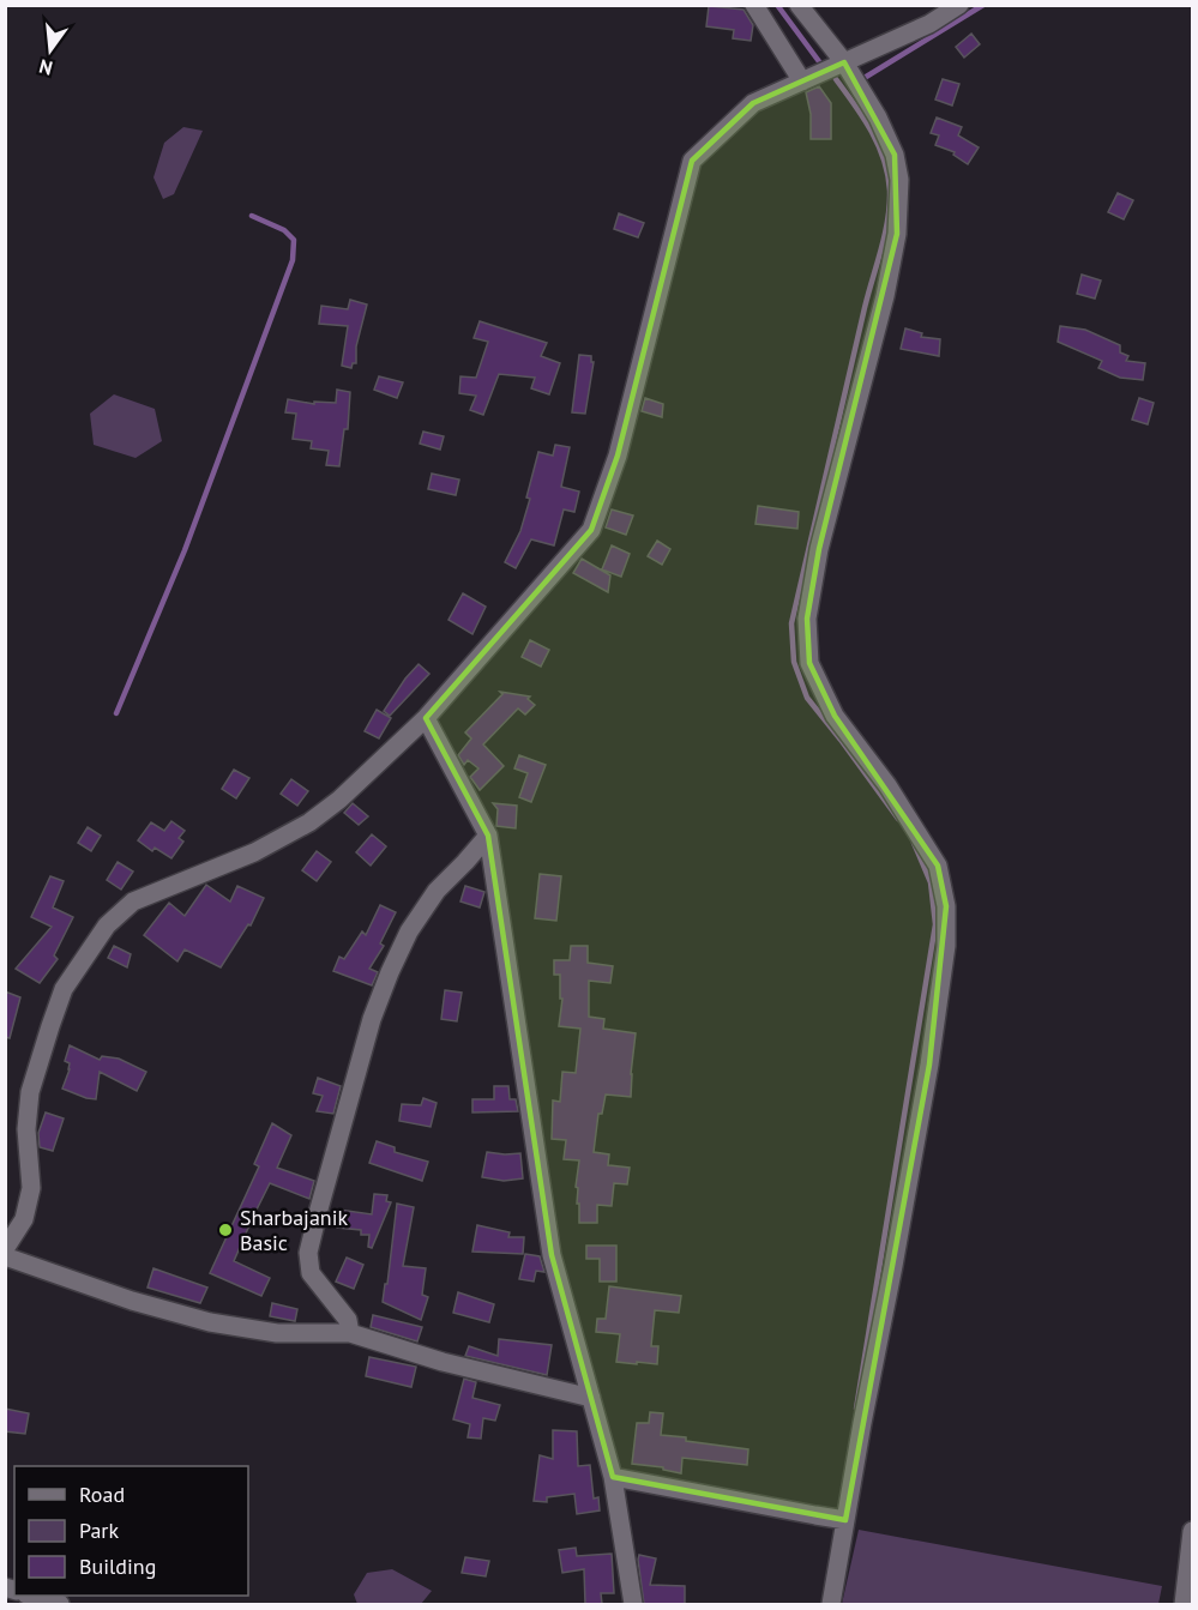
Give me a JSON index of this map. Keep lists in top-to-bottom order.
{
  "places": ["Sharbajanik Basic"],
  "legend": ["Road", "Park", "Building"],
  "north": "bottom"
}
